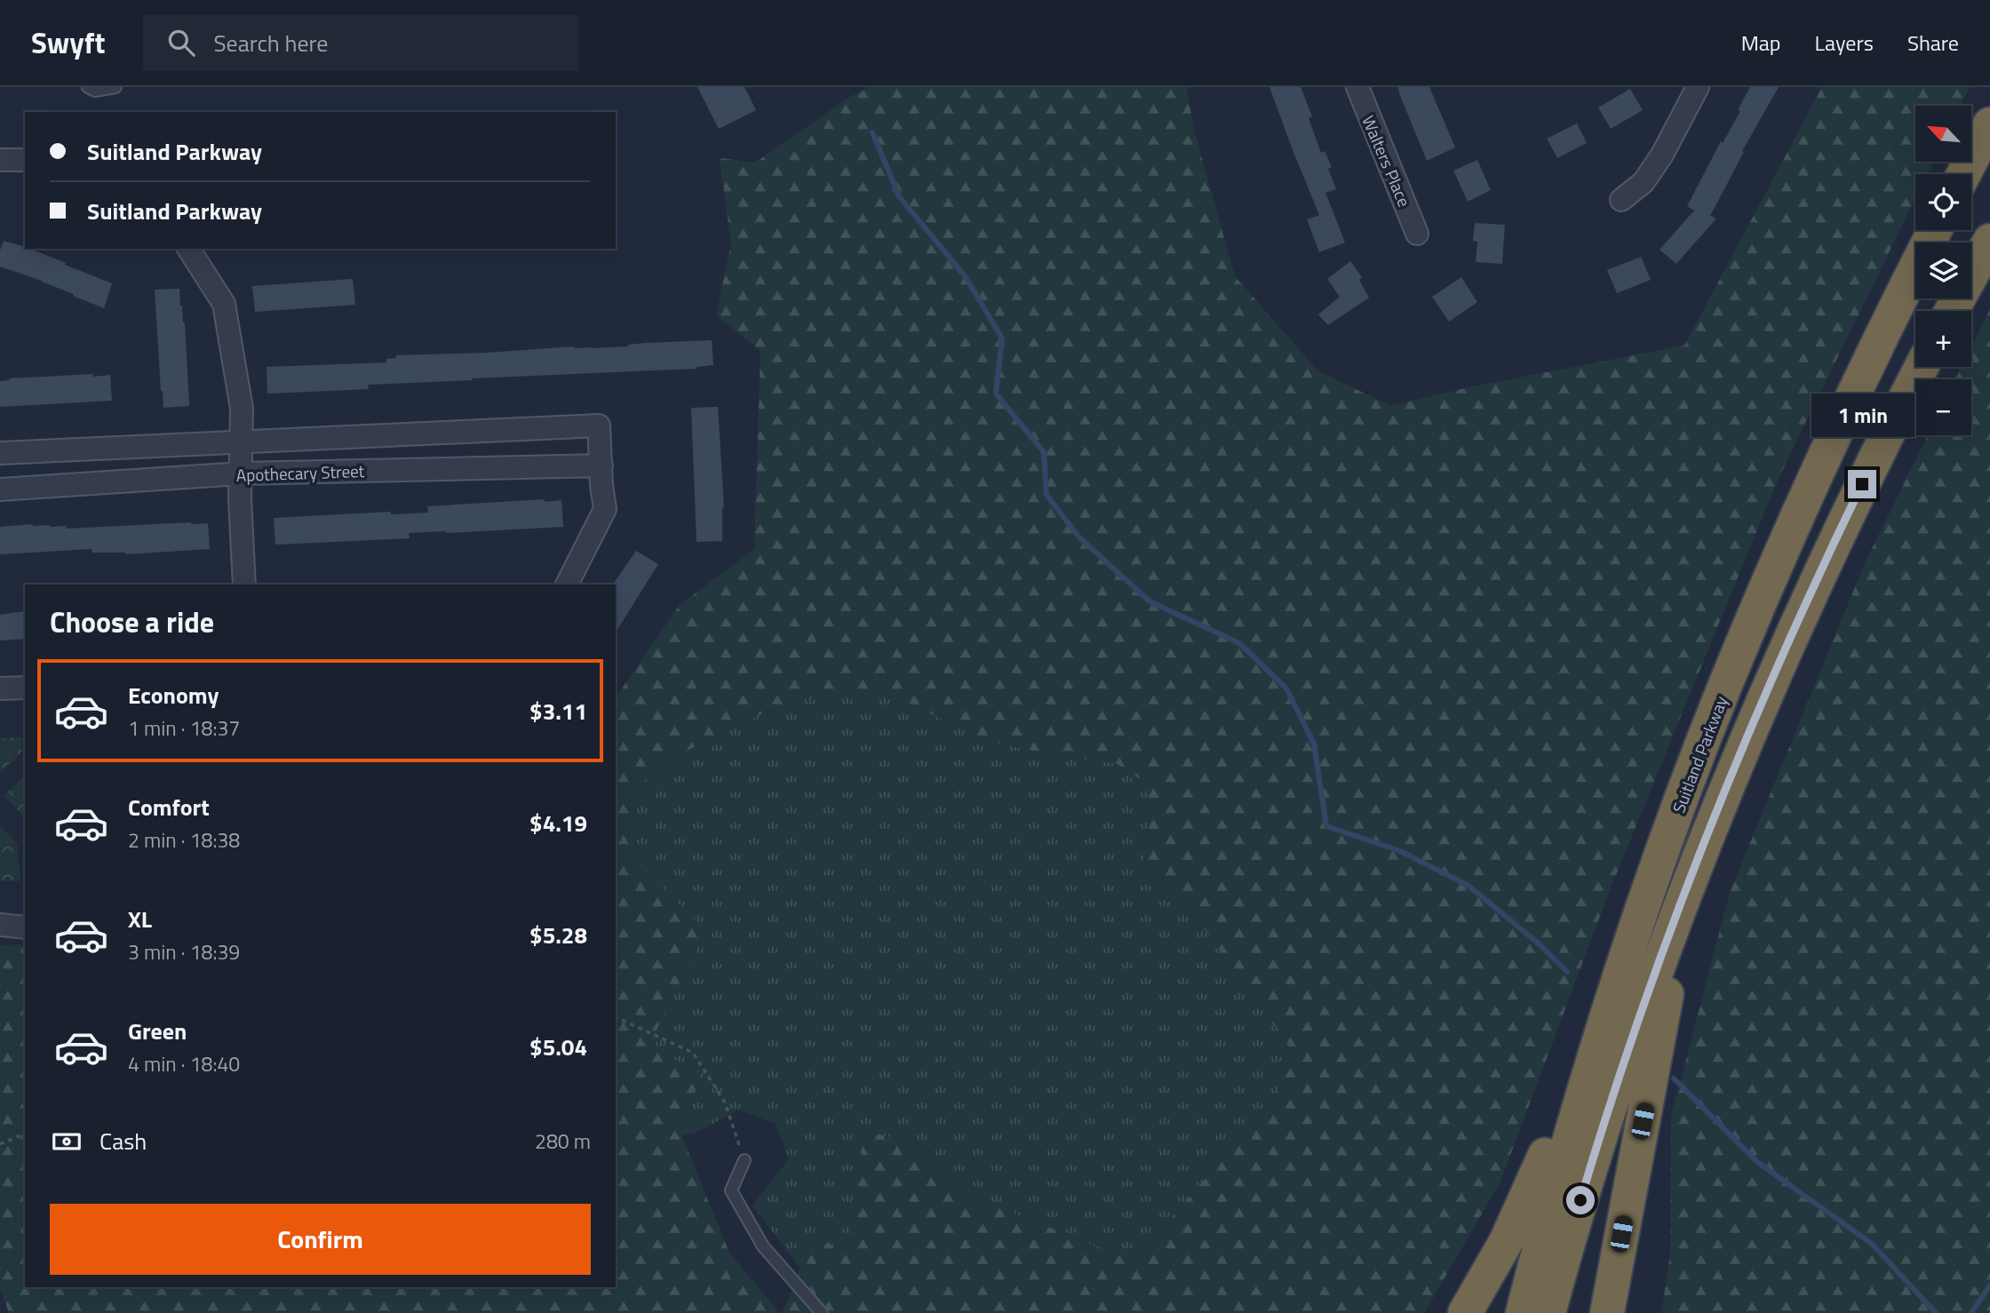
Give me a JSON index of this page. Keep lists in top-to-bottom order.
{
  "streets": {
    "highway": ["Suitland Parkway"],
    "street": ["Walters Place", "Apothecary Street"]
  },
  "north": "top left",
  "page": {
    "header": "Swyft",
    "search": "Search here",
    "nav": ["Map", "Layers", "Share"],
    "map_buttons": ["+", "−"],
    "banner": ["Suitland Parkway", "Suitland Parkway"],
    "bubble": "1 min",
    "heading": "Choose a ride",
    "list": [
      {
        "name": "Economy",
        "note": "1 min · 18:37",
        "value": "$3.11"
      },
      {
        "name": "Comfort",
        "note": "2 min · 18:38",
        "value": "$4.19"
      },
      {
        "name": "XL",
        "note": "3 min · 18:39",
        "value": "$5.28"
      },
      {
        "name": "Green",
        "note": "4 min · 18:40",
        "value": "$5.04"
      }
    ],
    "pay": ["Cash", "280 m"],
    "buttons": "Confirm"
  }
}
